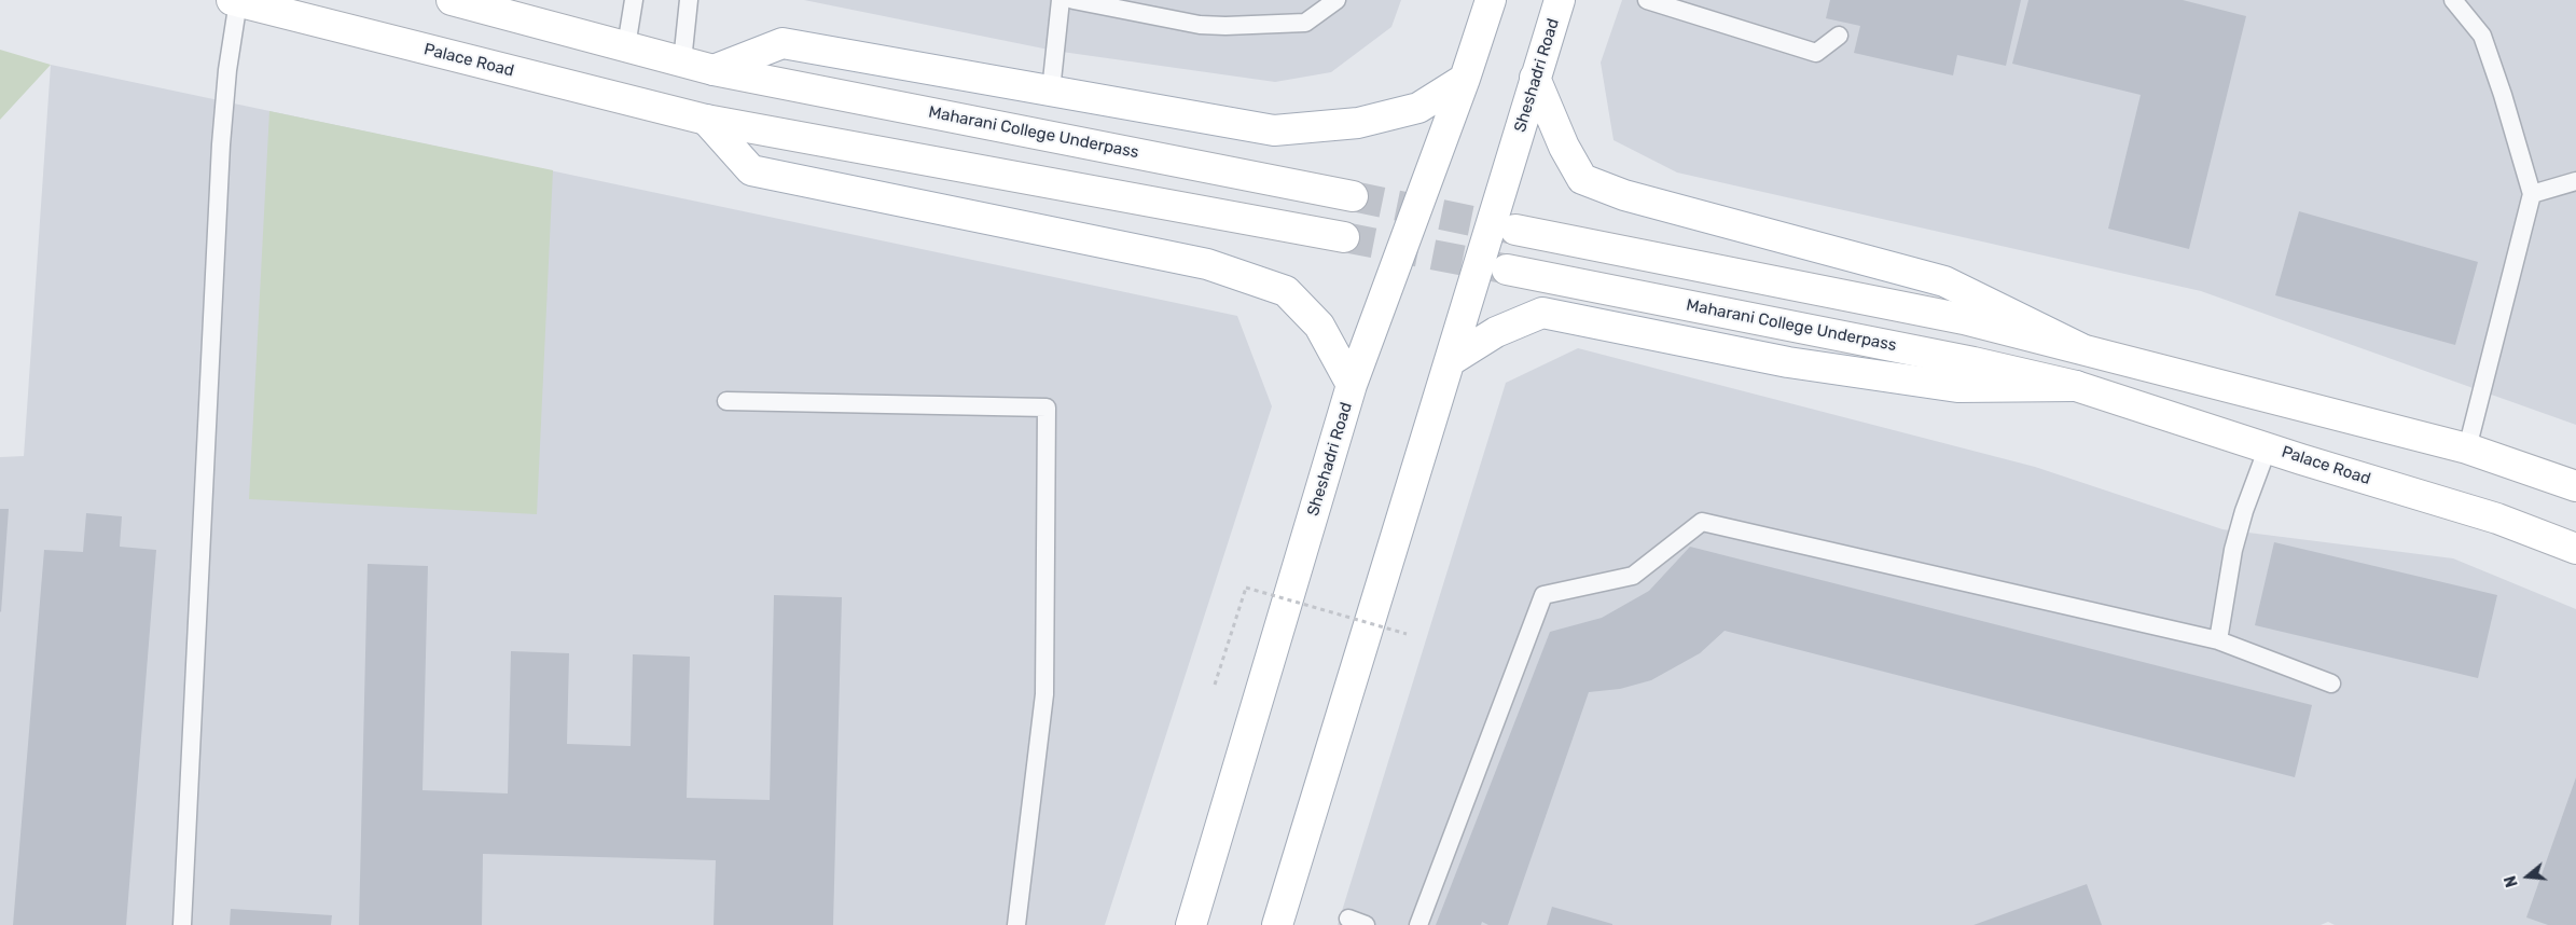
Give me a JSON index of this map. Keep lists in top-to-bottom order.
{
  "streets": {
    "main road": ["Palace Road", "Sheshadri Road", "Maharani College Underpass"]
  },
  "crossings": [
    ["Palace Road", "Maharani College Underpass"]
  ],
  "north": "left"
}
